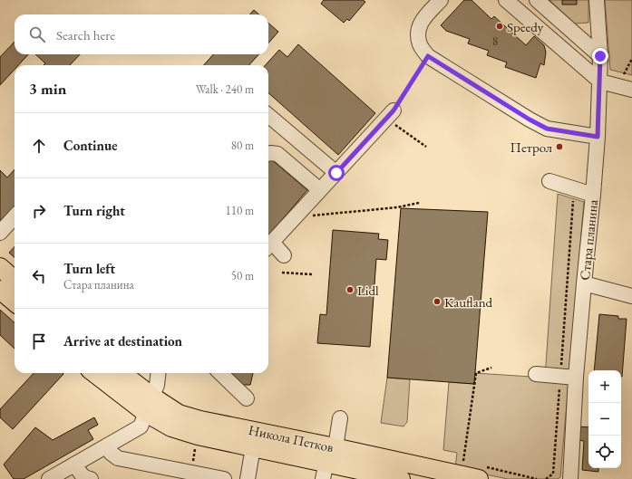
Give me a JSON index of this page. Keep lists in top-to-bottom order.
{
  "streets": {
    "main road": ["Никола Петков"],
    "street": ["Стара планина"]
  },
  "places": [
    "Speedy",
    "Петрол",
    "Lidl",
    "Kaufland"
  ],
  "house_numbers": ["8"],
  "page": {
    "search": "Search here",
    "heading": ["3 min", "Walk · 240 m"],
    "list": [
      ["Continue", "80 m"],
      ["Turn right", "110 m"],
      ["Turn left", "Стара планина", "50 m"],
      "Arrive at destination"
    ],
    "map_buttons": ["+", "−"]
  }
}
